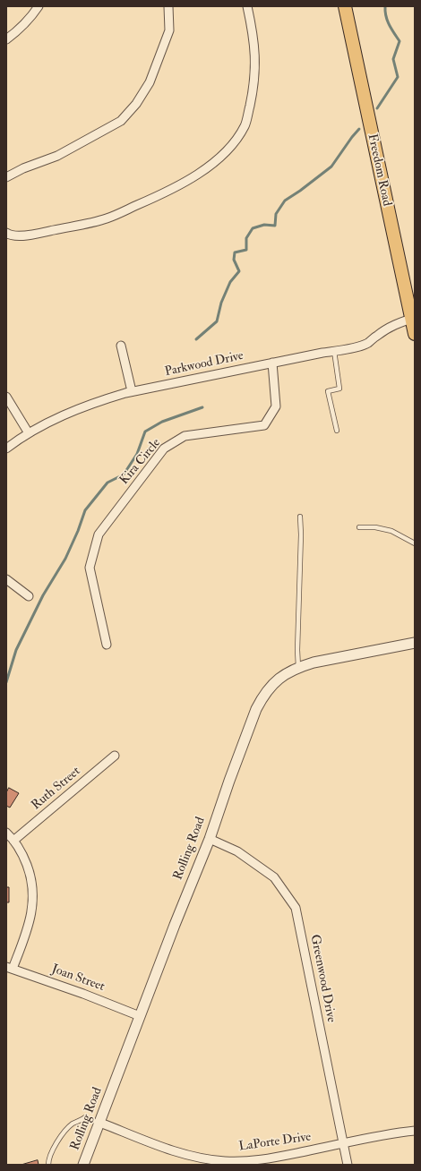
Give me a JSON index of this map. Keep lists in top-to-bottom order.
{
  "streets": {
    "main road": ["Freedom Road"],
    "street": [
      "Parkwood Drive",
      "Kira Circle",
      "Ruth Street",
      "Rolling Road",
      "Joan Street",
      "Greenwood Drive",
      "LaPorte Drive"
    ]
  },
  "crossings": [
    ["Freedom Road", "Parkwood Drive"],
    ["Parkwood Drive", "Kira Circle"],
    ["Rolling Road", "Joan Street"],
    ["Rolling Road", "Greenwood Drive"],
    ["Rolling Road", "LaPorte Drive"],
    ["Greenwood Drive", "LaPorte Drive"]
  ]
}
